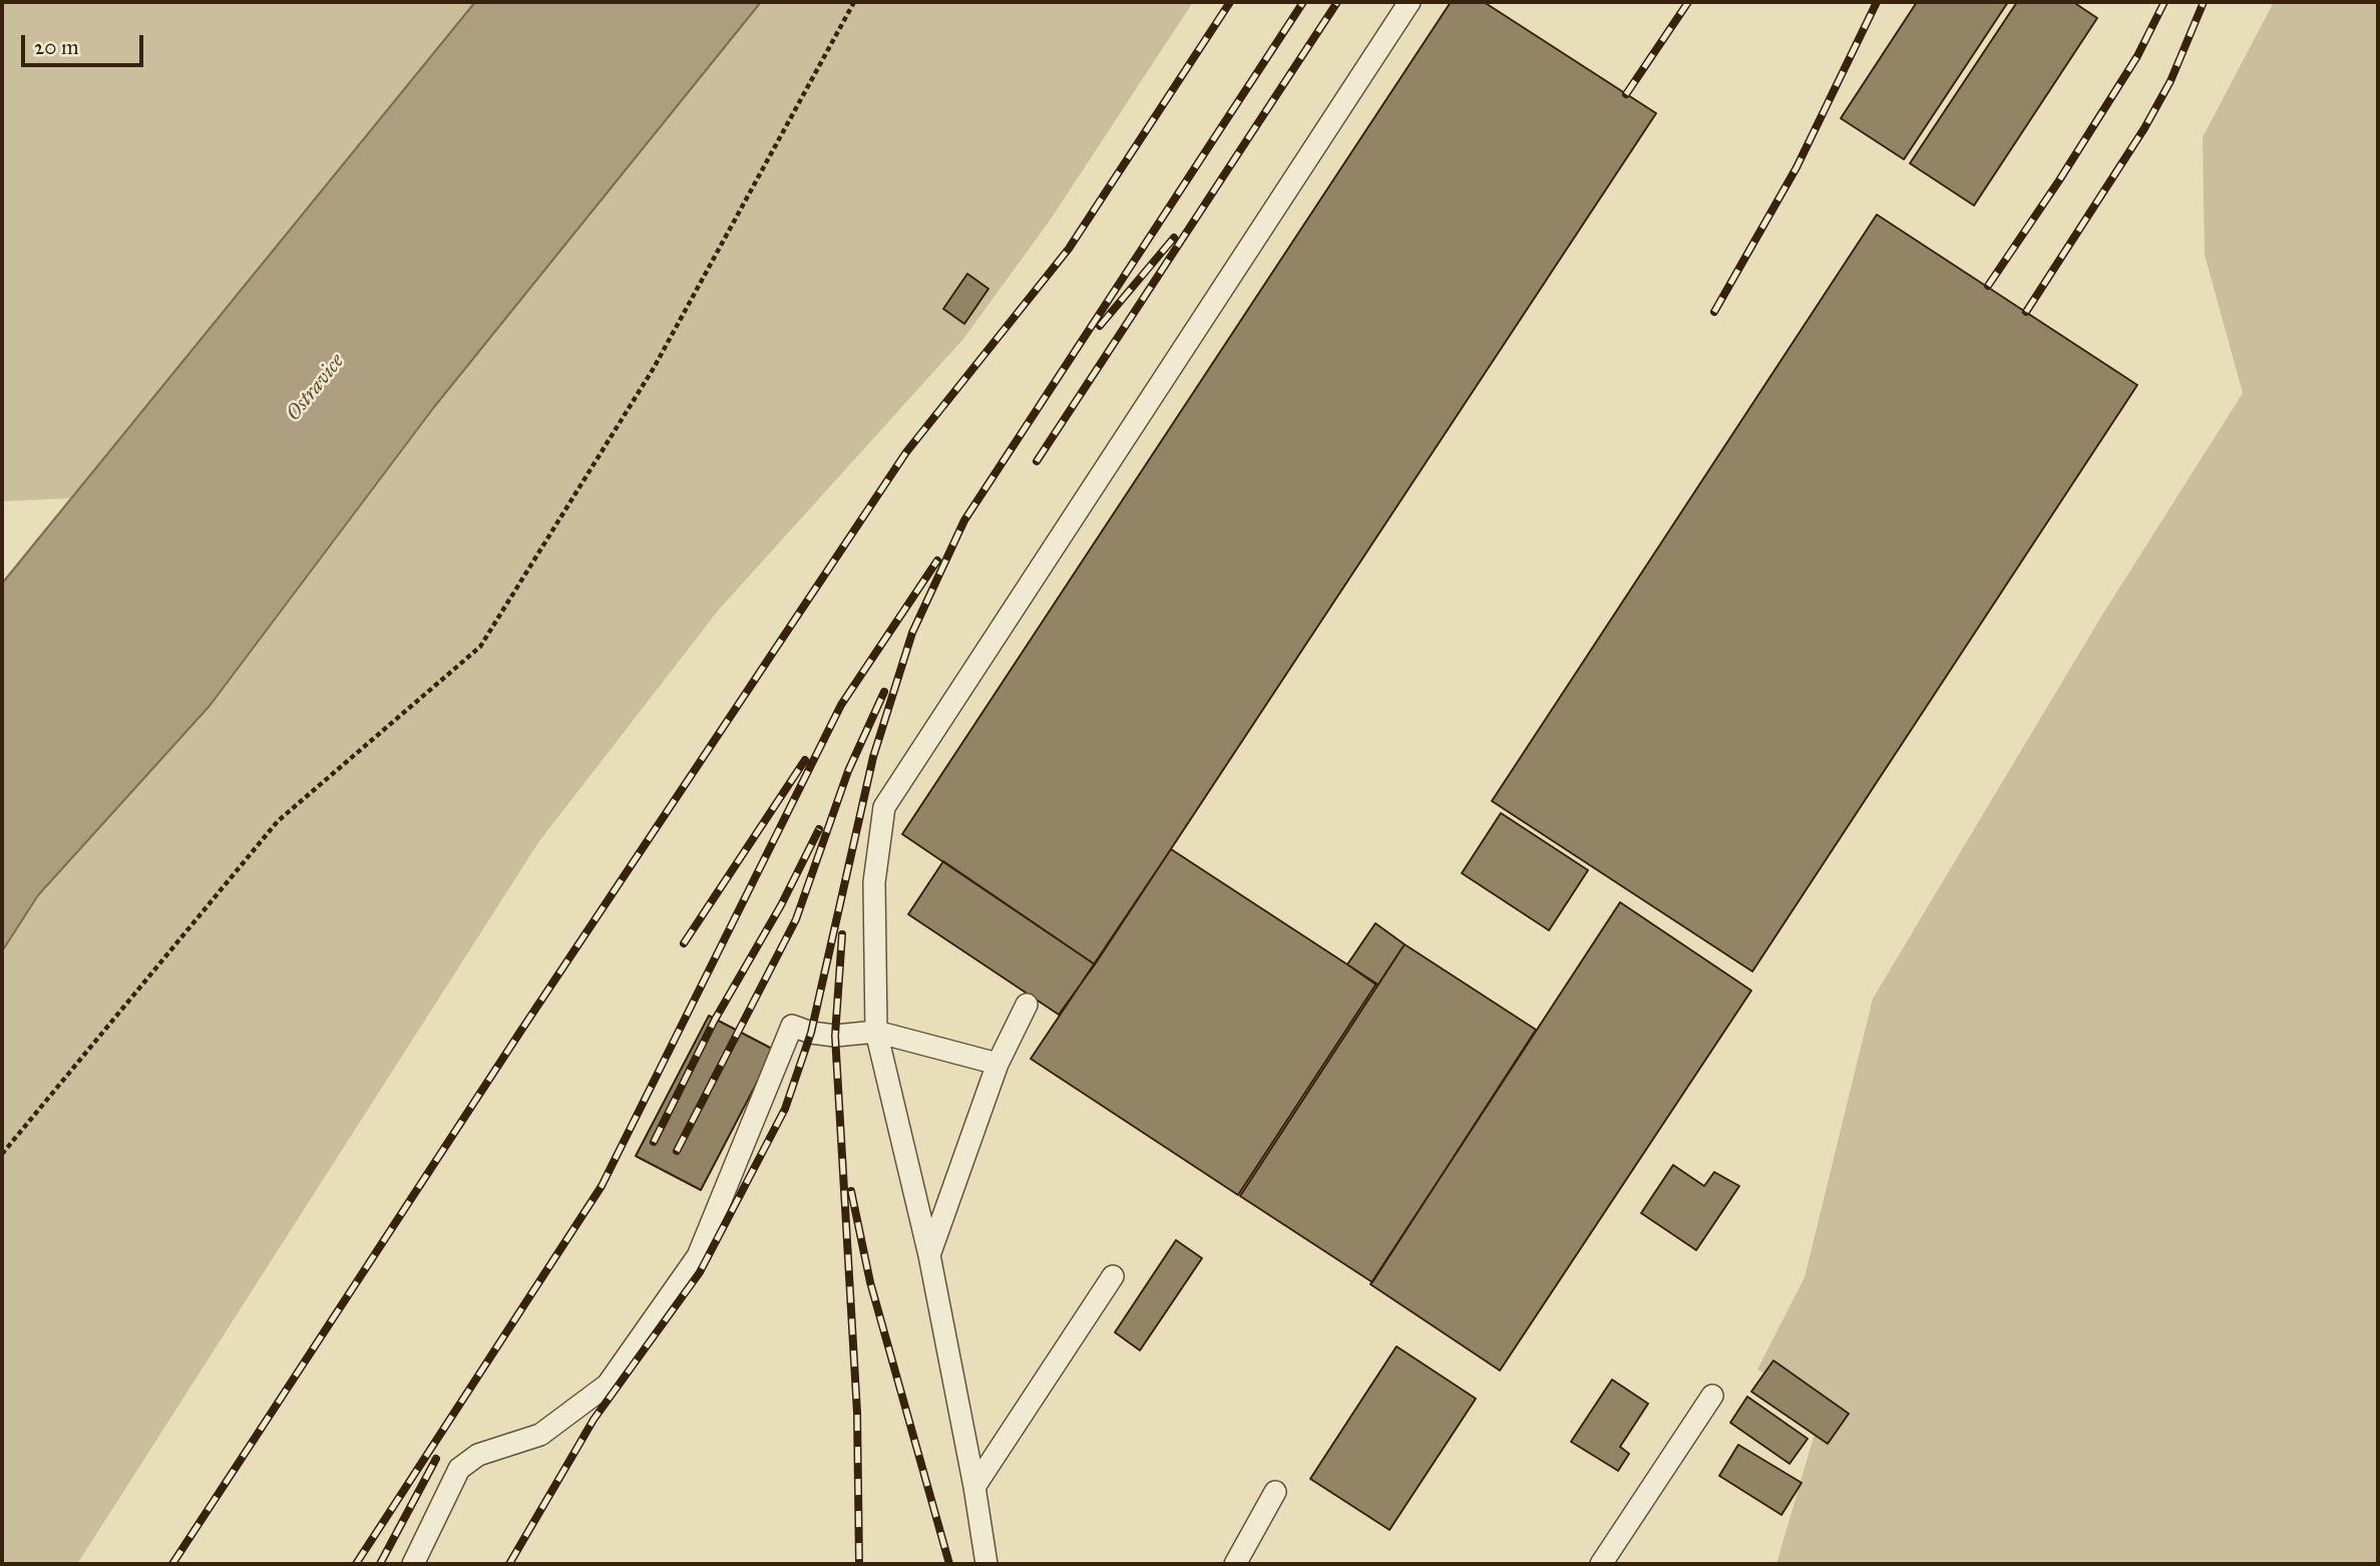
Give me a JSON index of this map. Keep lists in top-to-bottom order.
{
  "water": ["Ostravice"],
  "scale_bar": "20 m"
}
